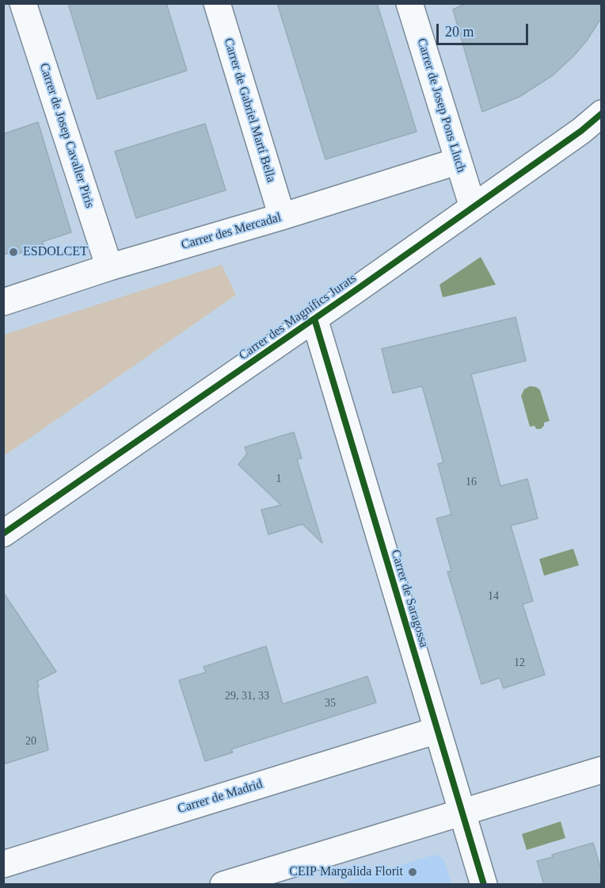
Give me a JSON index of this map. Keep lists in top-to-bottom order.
{
  "streets": {
    "street": [
      "Carrer de Josep Pons Lluch",
      "Carrer de Gabriel Martí Bella",
      "Carrer de Josep Cavaller Piris",
      "Carrer des Mercadal",
      "Carrer des Magnífics Jurats",
      "Carrer de Saragossa",
      "Carrer de Madrid"
    ]
  },
  "crossings": [
    ["Carrer de Josep Pons Lluch", "Carrer des Mercadal"],
    ["Carrer de Josep Pons Lluch", "Carrer des Magnífics Jurats"],
    ["Carrer de Gabriel Martí Bella", "Carrer des Mercadal"],
    ["Carrer de Josep Cavaller Piris", "Carrer des Mercadal"],
    ["Carrer des Magnífics Jurats", "Carrer de Saragossa"],
    ["Carrer de Saragossa", "Carrer de Madrid"]
  ],
  "places": ["ESDOLCET", "CEIP Margalida Florit"],
  "house_numbers": [
    "1",
    "16",
    "14",
    "12",
    "29, 31, 33",
    "35",
    "20"
  ],
  "scale_bar": "20 m"
}
